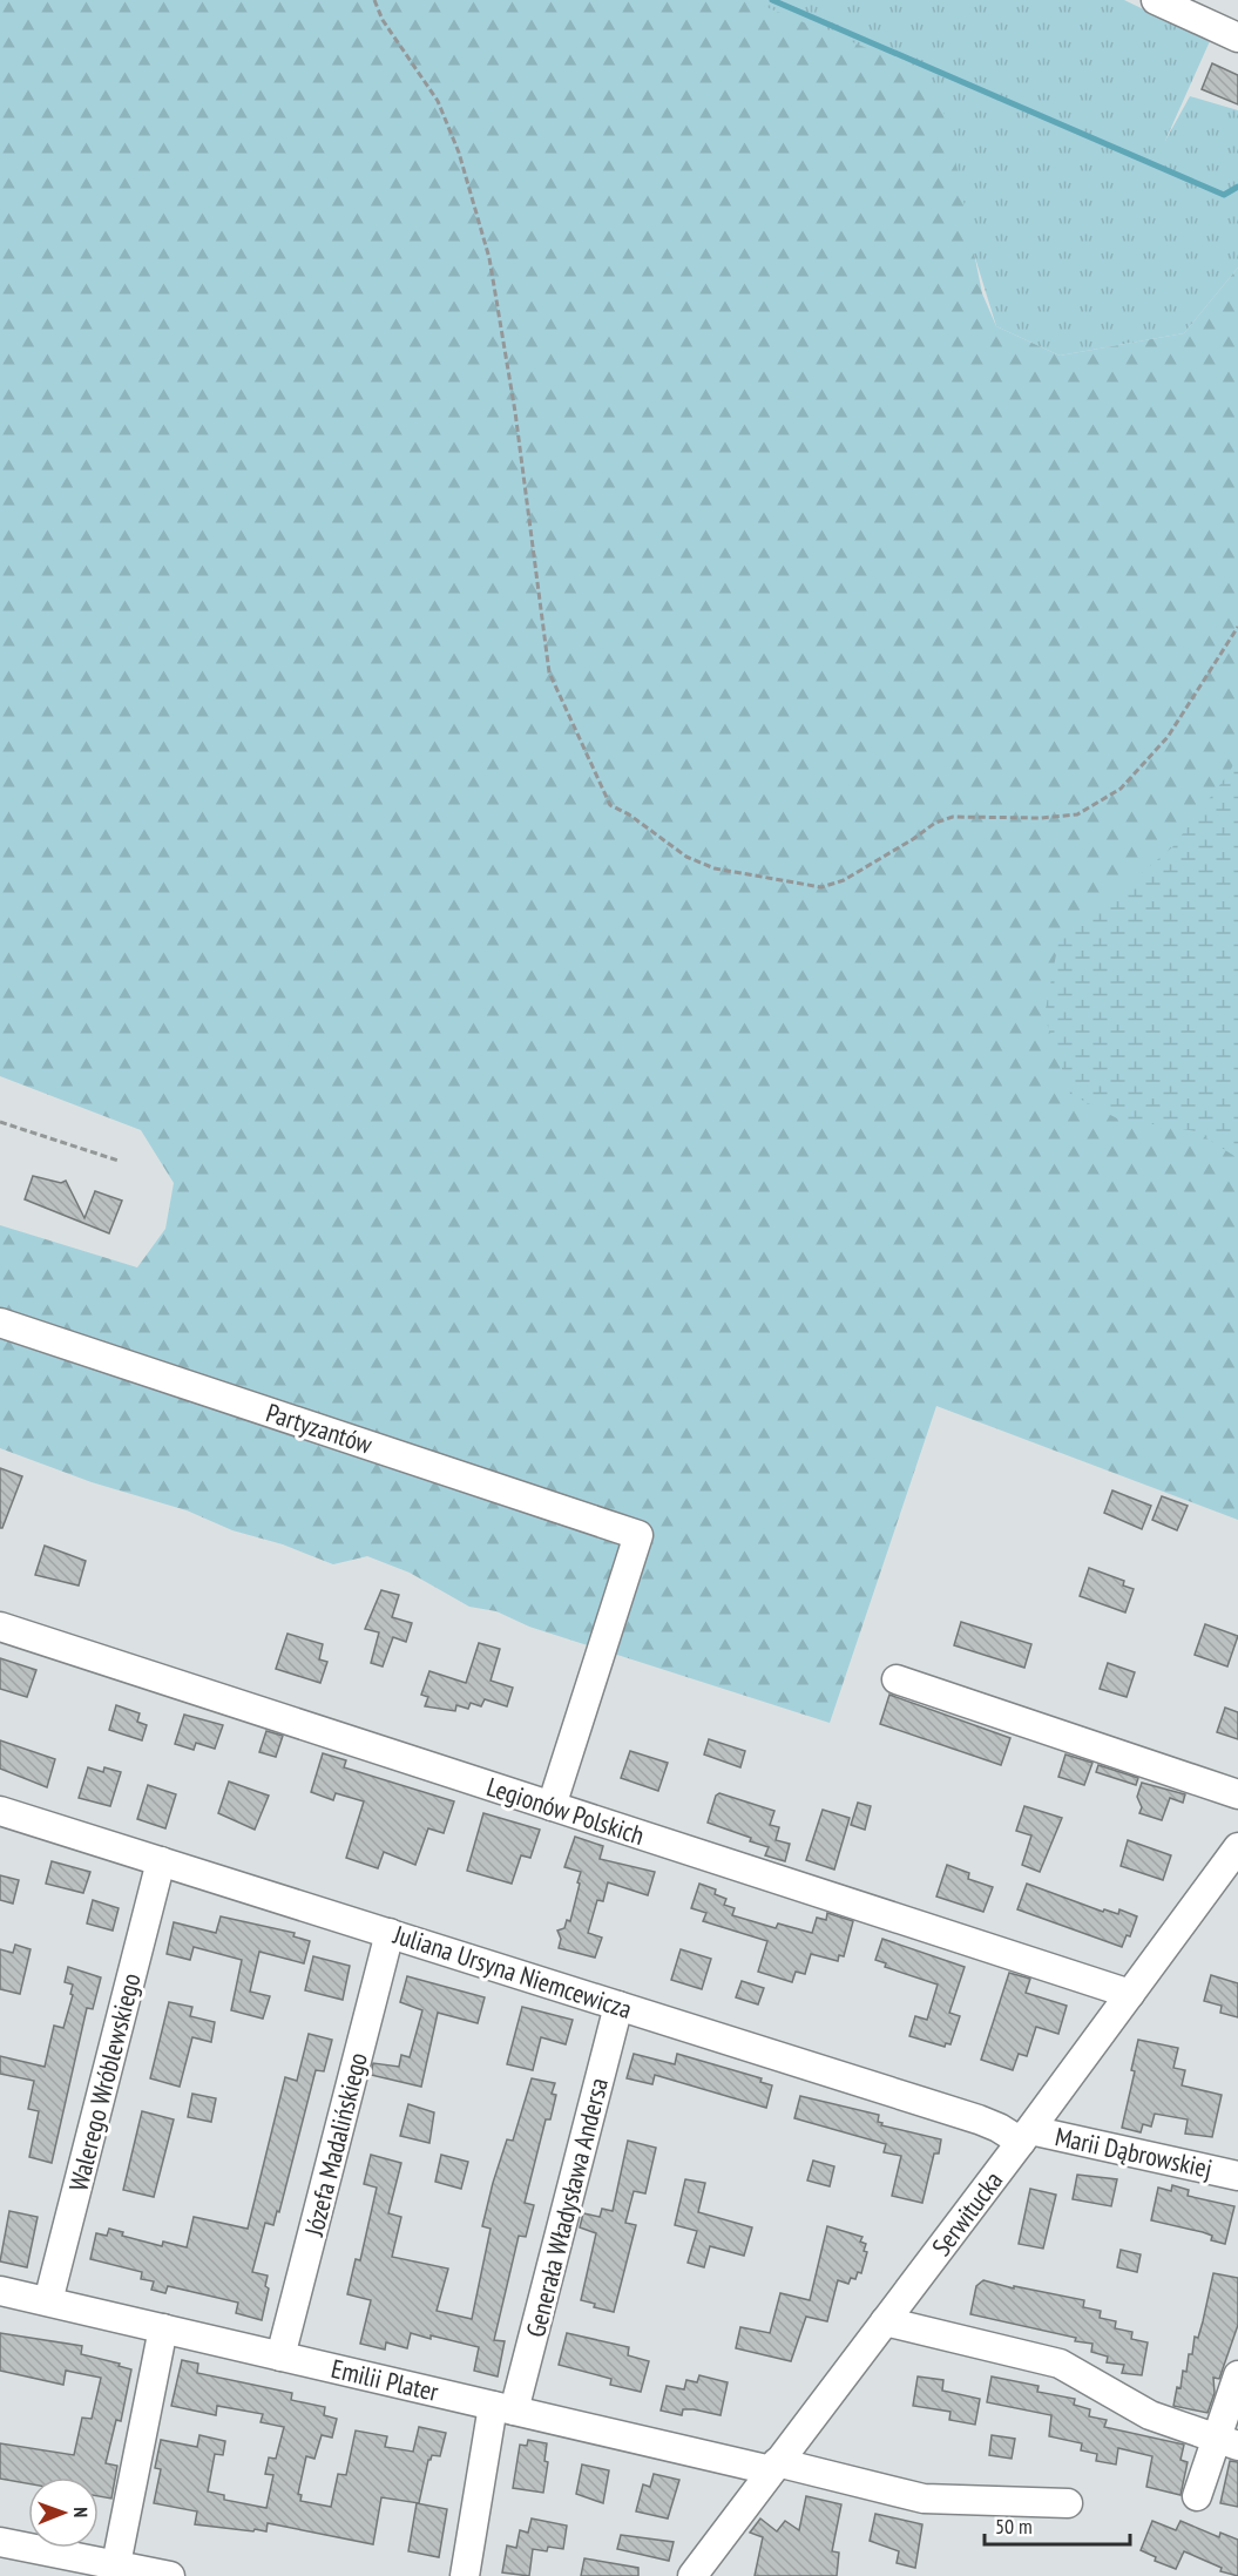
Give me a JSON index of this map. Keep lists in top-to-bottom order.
{
  "streets": {
    "street": [
      "Partyzantów",
      "Legionów Polskich",
      "Juliana Ursyna Niemcewicza",
      "Walerego Wróblewskiego",
      "Józefa Madalińskiego",
      "Marii Dąbrowskiej",
      "Generała Władysława Andersa",
      "Serwitucka",
      "Emilii Plater"
    ]
  },
  "crossings": [
    ["Partyzantów", "Legionów Polskich"],
    ["Legionów Polskich", "Serwitucka"],
    ["Juliana Ursyna Niemcewicza", "Walerego Wróblewskiego"],
    ["Juliana Ursyna Niemcewicza", "Józefa Madalińskiego"],
    ["Juliana Ursyna Niemcewicza", "Marii Dąbrowskiej"],
    ["Juliana Ursyna Niemcewicza", "Generała Władysława Andersa"],
    ["Juliana Ursyna Niemcewicza", "Serwitucka"],
    ["Walerego Wróblewskiego", "Emilii Plater"],
    ["Józefa Madalińskiego", "Emilii Plater"],
    ["Marii Dąbrowskiej", "Serwitucka"],
    ["Generała Władysława Andersa", "Emilii Plater"],
    ["Serwitucka", "Emilii Plater"]
  ],
  "scale_bar": "50 m",
  "north": "right"
}
